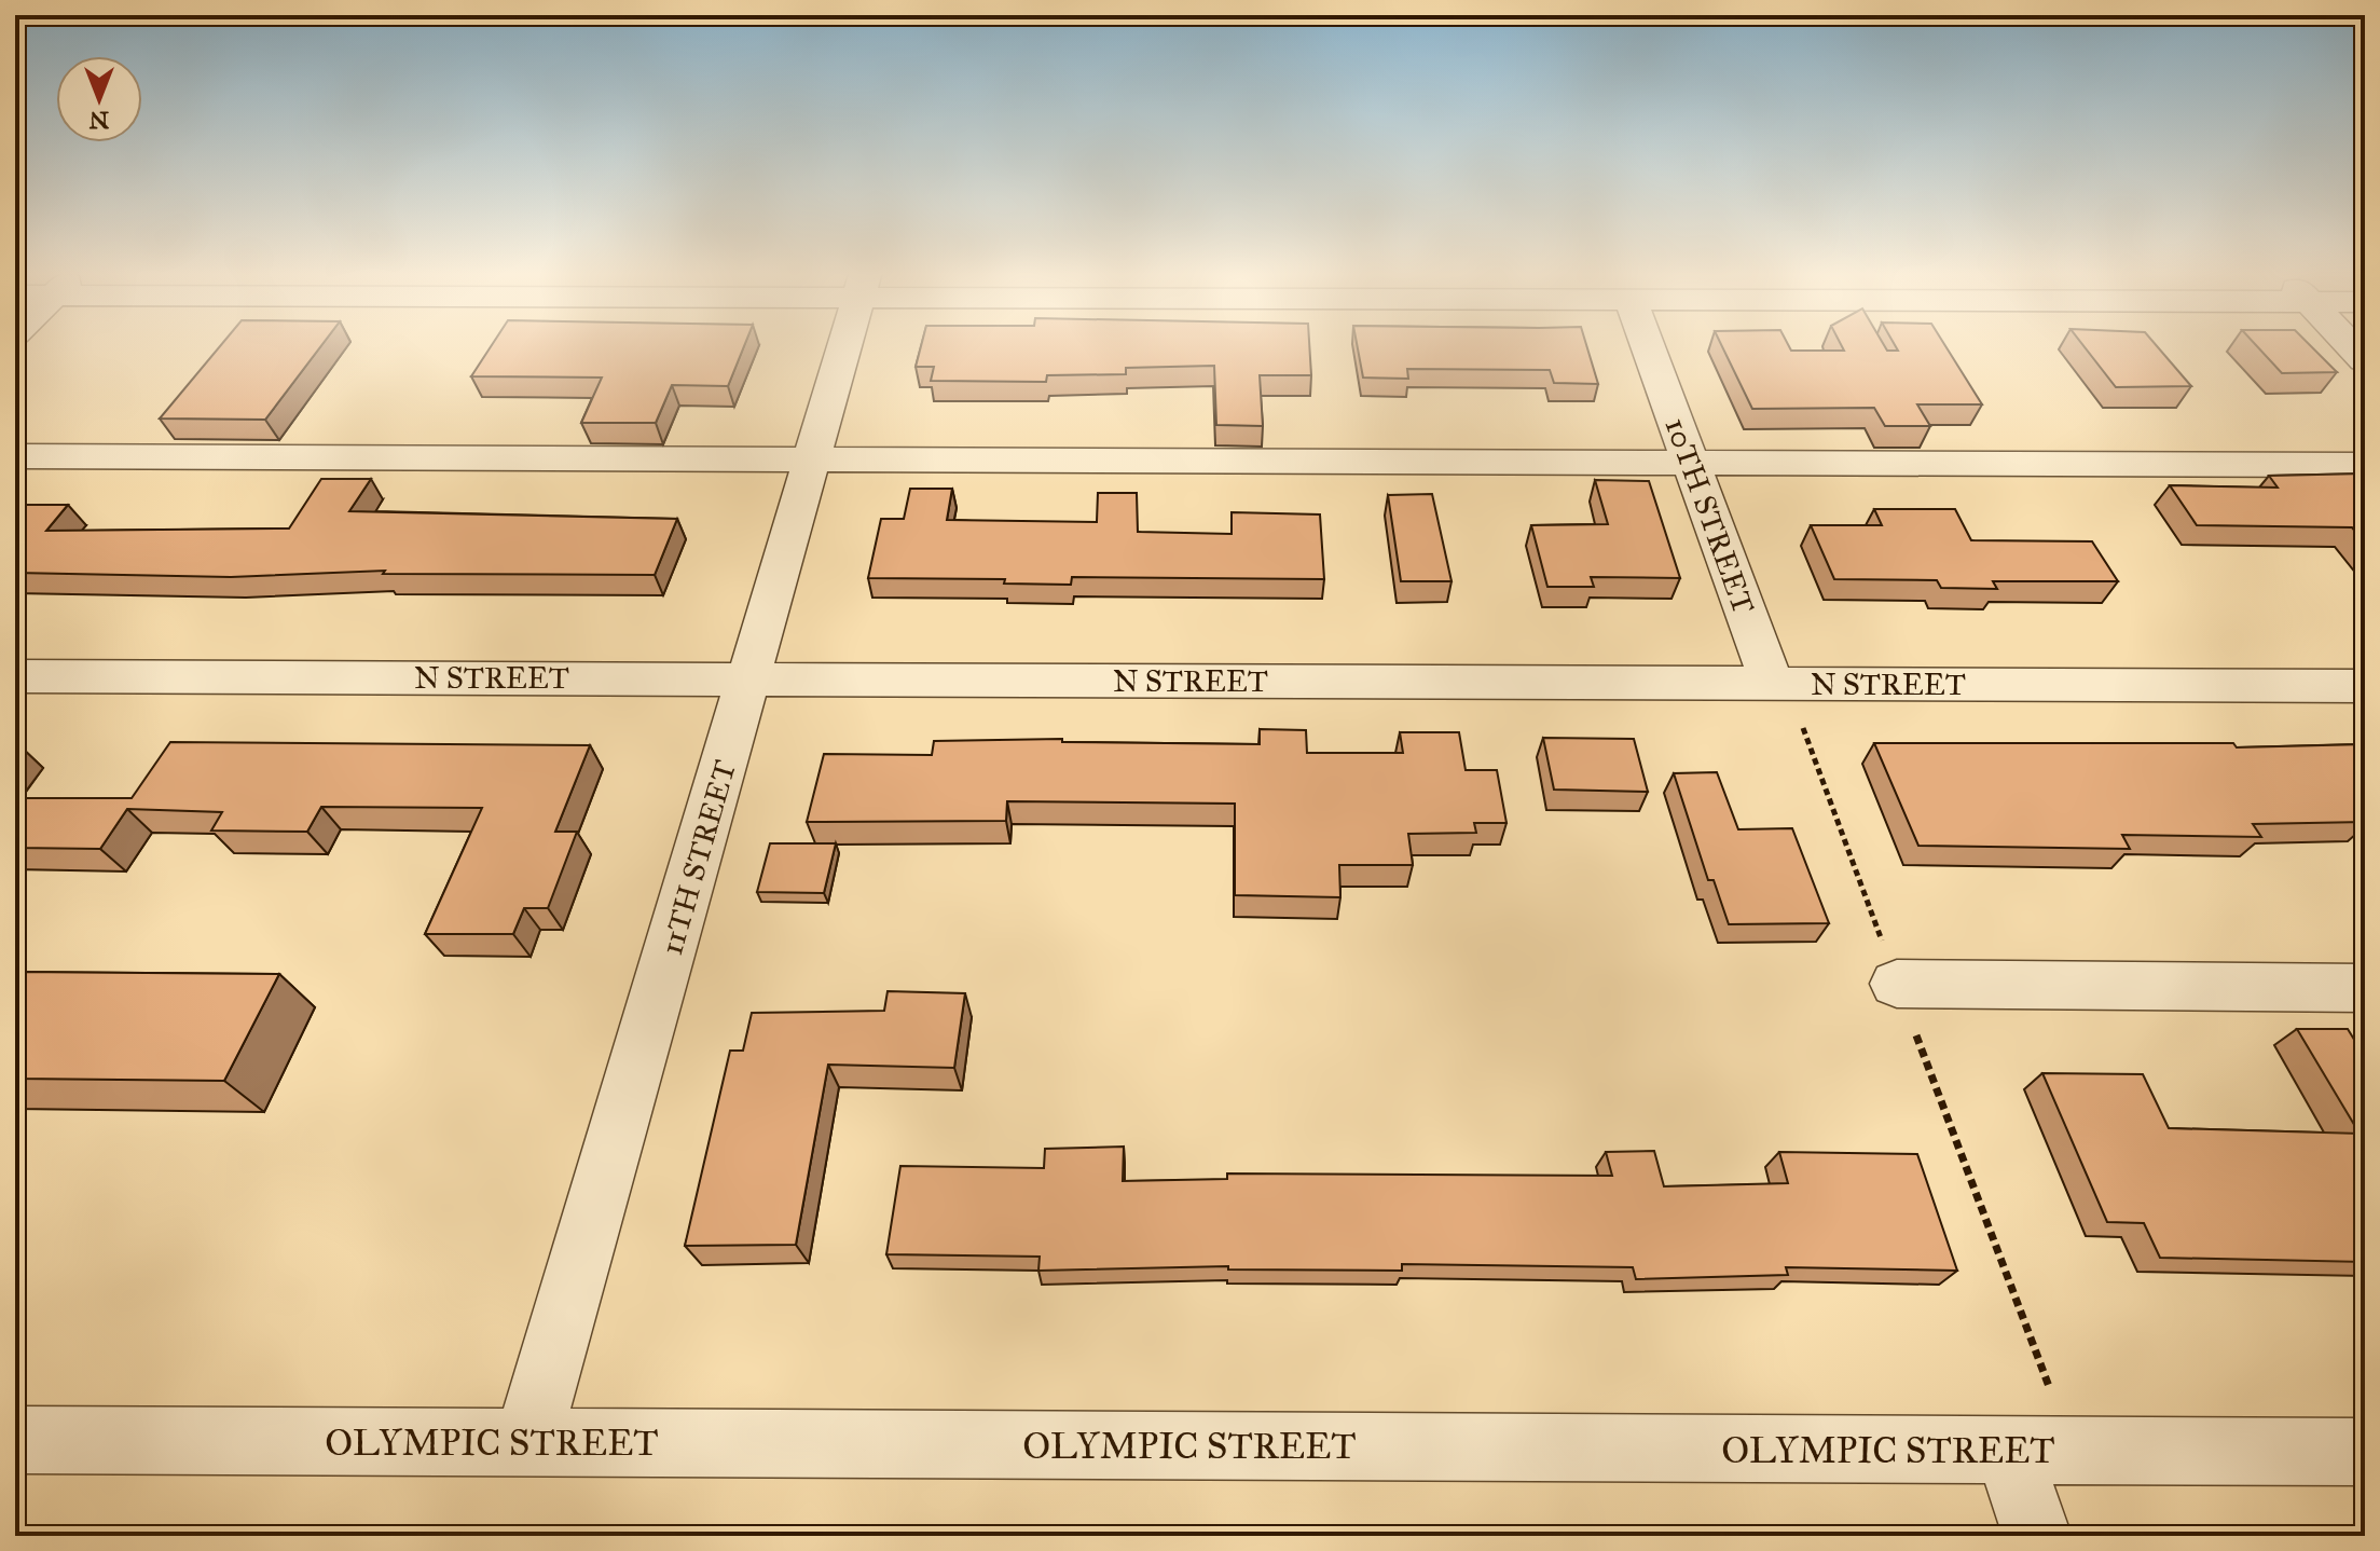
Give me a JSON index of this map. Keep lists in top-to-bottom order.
{
  "streets": {
    "street": [
      "10TH STREET",
      "N STREET",
      "11TH STREET",
      "OLYMPIC STREET"
    ]
  },
  "crossings": [
    ["10TH STREET", "N STREET"],
    ["N STREET", "11TH STREET"],
    ["11TH STREET", "OLYMPIC STREET"]
  ],
  "north": "bottom"
}
